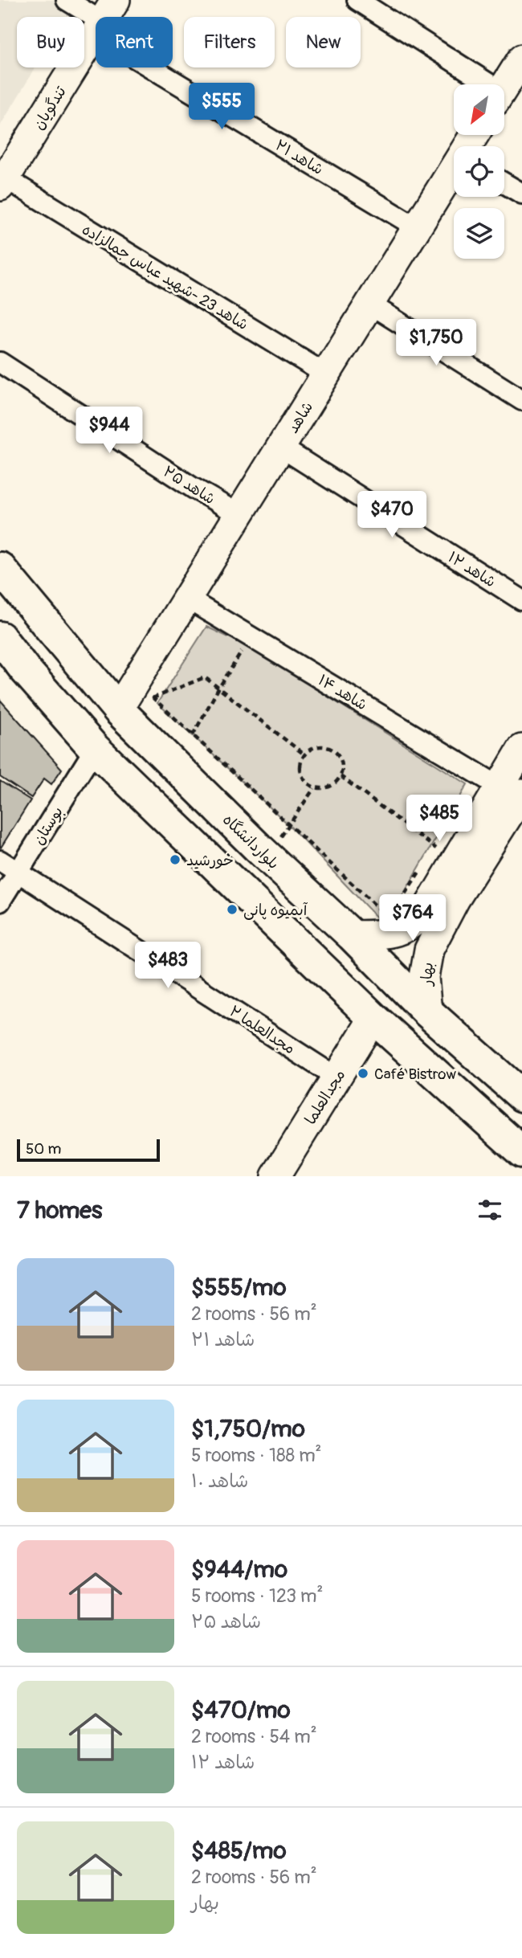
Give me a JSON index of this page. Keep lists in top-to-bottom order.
{
  "streets": {
    "main road": ["بلواردانشگاه"],
    "street": [
      "تندگویان",
      "شاهد ۲۱",
      "شاهد 23 -شهید عباس جمالزاده",
      "شاهد",
      "شاهد ۲۵",
      "شاهد ۱۲",
      "شاهد ۱۴",
      "بوستان",
      "بهار",
      "مجدالعلما ۲",
      "مجدالعلما"
    ]
  },
  "crossings": [
    ["تندگویان", "شاهد 23 -شهید عباس جمالزاده"],
    ["شاهد ۲۱", "شاهد"],
    ["شاهد 23 -شهید عباس جمالزاده", "شاهد"],
    ["شاهد", "شاهد ۲۵"],
    ["شاهد", "شاهد ۱۲"],
    ["شاهد", "شاهد ۱۴"],
    ["شاهد", "بلواردانشگاه"],
    ["شاهد ۱۴", "بهار"],
    ["بوستان", "مجدالعلما ۲"],
    ["بلواردانشگاه", "بهار"],
    ["مجدالعلما ۲", "مجدالعلما"]
  ],
  "places": ["خورشید", "آبمیوه پانی", "Café Bistrow"],
  "scale_bar": "50 m",
  "north": "bottom left",
  "page": {
    "chip": [
      "Buy",
      "Rent",
      "Filters",
      "New"
    ],
    "price": [
      "$555",
      "$1,750",
      "$944",
      "$470",
      "$485",
      "$764",
      "$483"
    ],
    "scale": "50 m",
    "heading": "7 homes",
    "list": [
      {
        "name": "$555/mo",
        "note": "2 rooms · 56 m² · شاهد ۲۱"
      },
      {
        "name": "$1,750/mo",
        "note": "5 rooms · 188 m² · شاهد ۱۰"
      },
      {
        "name": "$944/mo",
        "note": "5 rooms · 123 m² · شاهد ۲۵"
      },
      {
        "name": "$470/mo",
        "note": "2 rooms · 54 m² · شاهد ۱۲"
      },
      {
        "name": "$485/mo",
        "note": "2 rooms · 56 m² · بهار"
      }
    ]
  }
}
